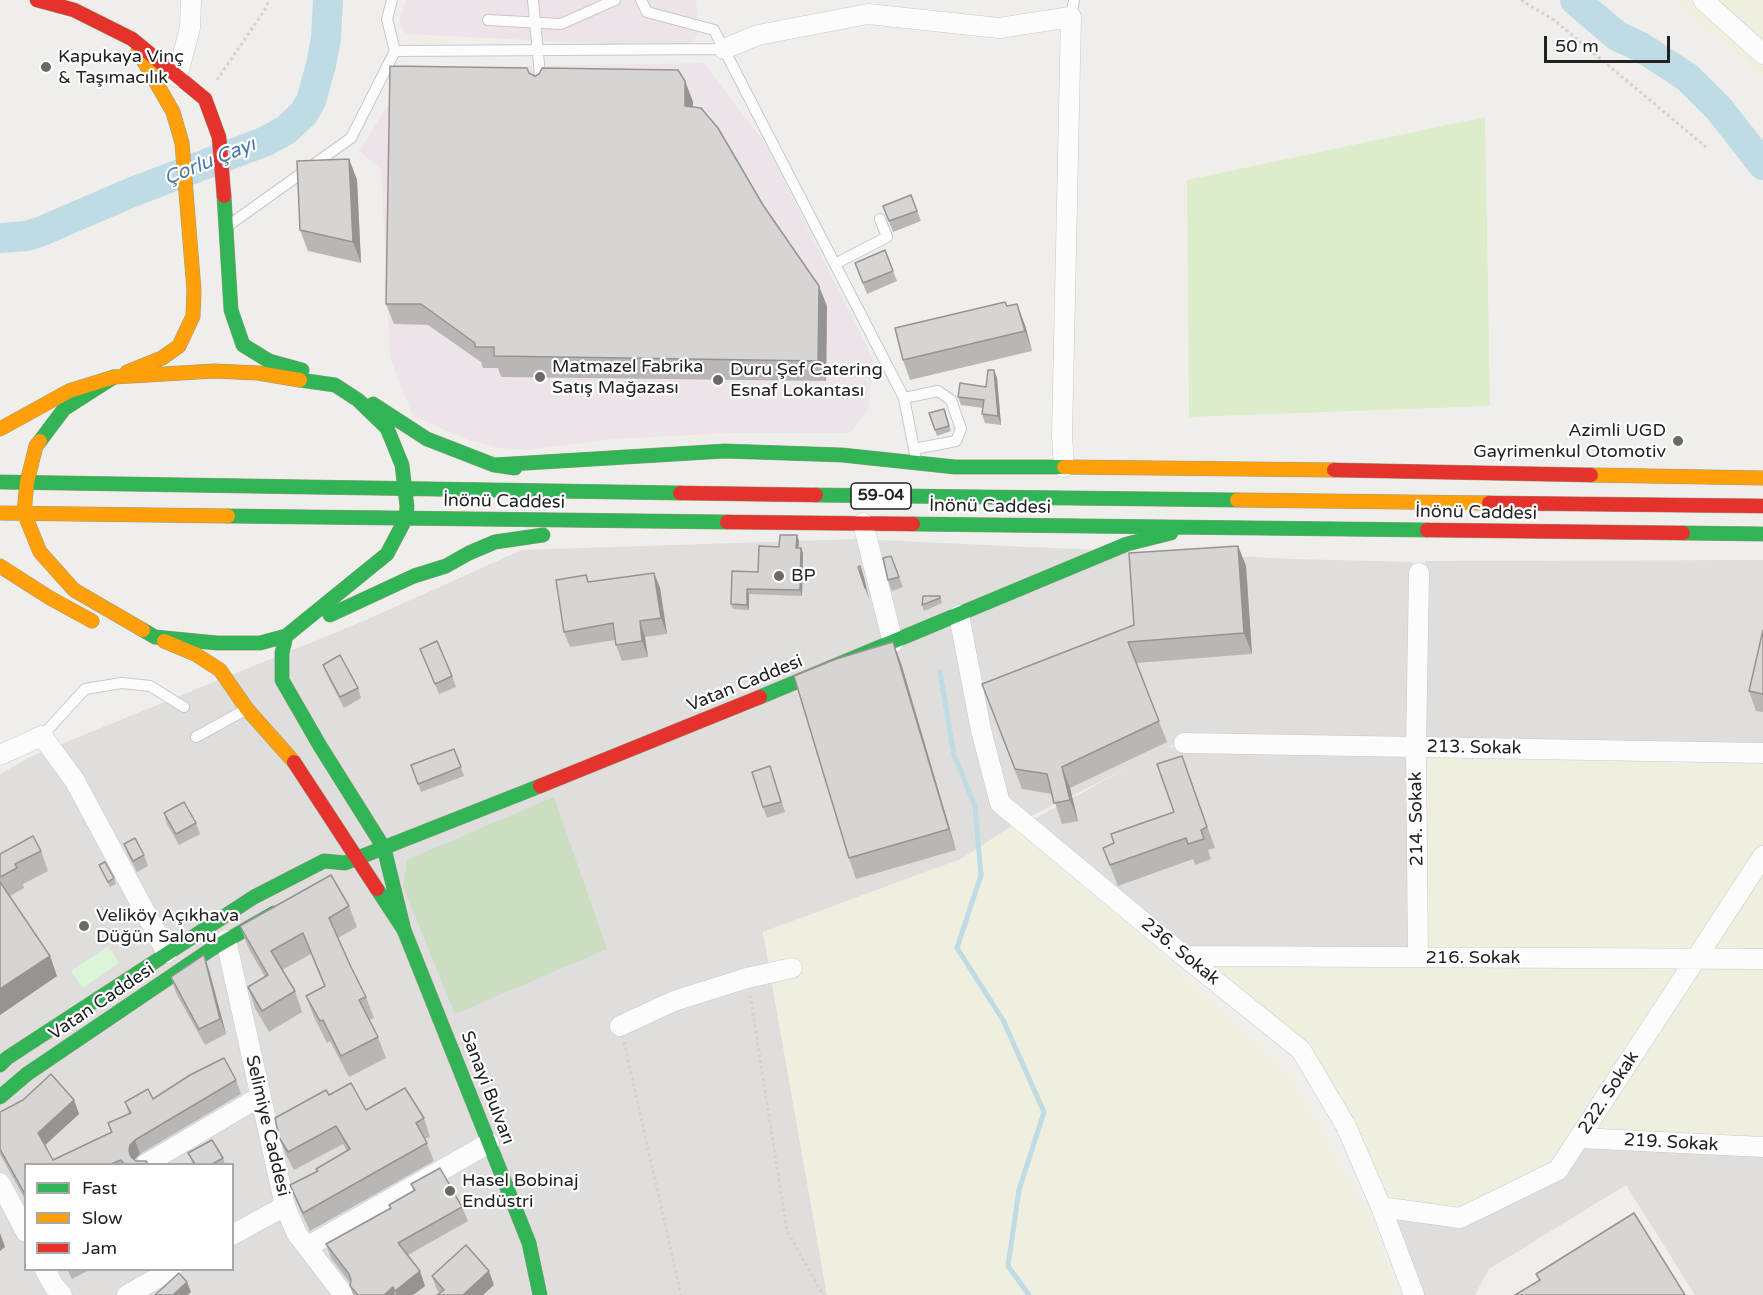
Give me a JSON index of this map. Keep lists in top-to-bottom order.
{
  "streets": {
    "main road": [
      "59-04",
      "İnönü Caddesi",
      "Vatan Caddesi",
      "Sanayi Bulvarı"
    ],
    "street": [
      "213. Sokak",
      "214. Sokak",
      "236. Sokak",
      "216. Sokak",
      "222. Sokak",
      "Selimiye Caddesi",
      "219. Sokak"
    ]
  },
  "crossings": [
    ["İnönü Caddesi", "Vatan Caddesi"],
    ["Vatan Caddesi", "236. Sokak"],
    ["Vatan Caddesi", "Selimiye Caddesi"],
    ["213. Sokak", "214. Sokak"],
    ["214. Sokak", "216. Sokak"],
    ["236. Sokak", "216. Sokak"],
    ["236. Sokak", "222. Sokak"],
    ["216. Sokak", "222. Sokak"],
    ["222. Sokak", "219. Sokak"]
  ],
  "water": ["Çorlu Çayı"],
  "places": [
    "Kapukaya Vinç & Taşımacılık",
    "Matmazel Fabrika Satış Mağazası",
    "Duru Şef Catering Esnaf Lokantası",
    "Azimli UGD Gayrimenkul Otomotiv",
    "BP",
    "Veliköy Açıkhava Düğün Salonu",
    "Hasel Bobinaj Endüstri"
  ],
  "legend": ["Fast", "Slow", "Jam"],
  "scale_bar": "50 m"
}
